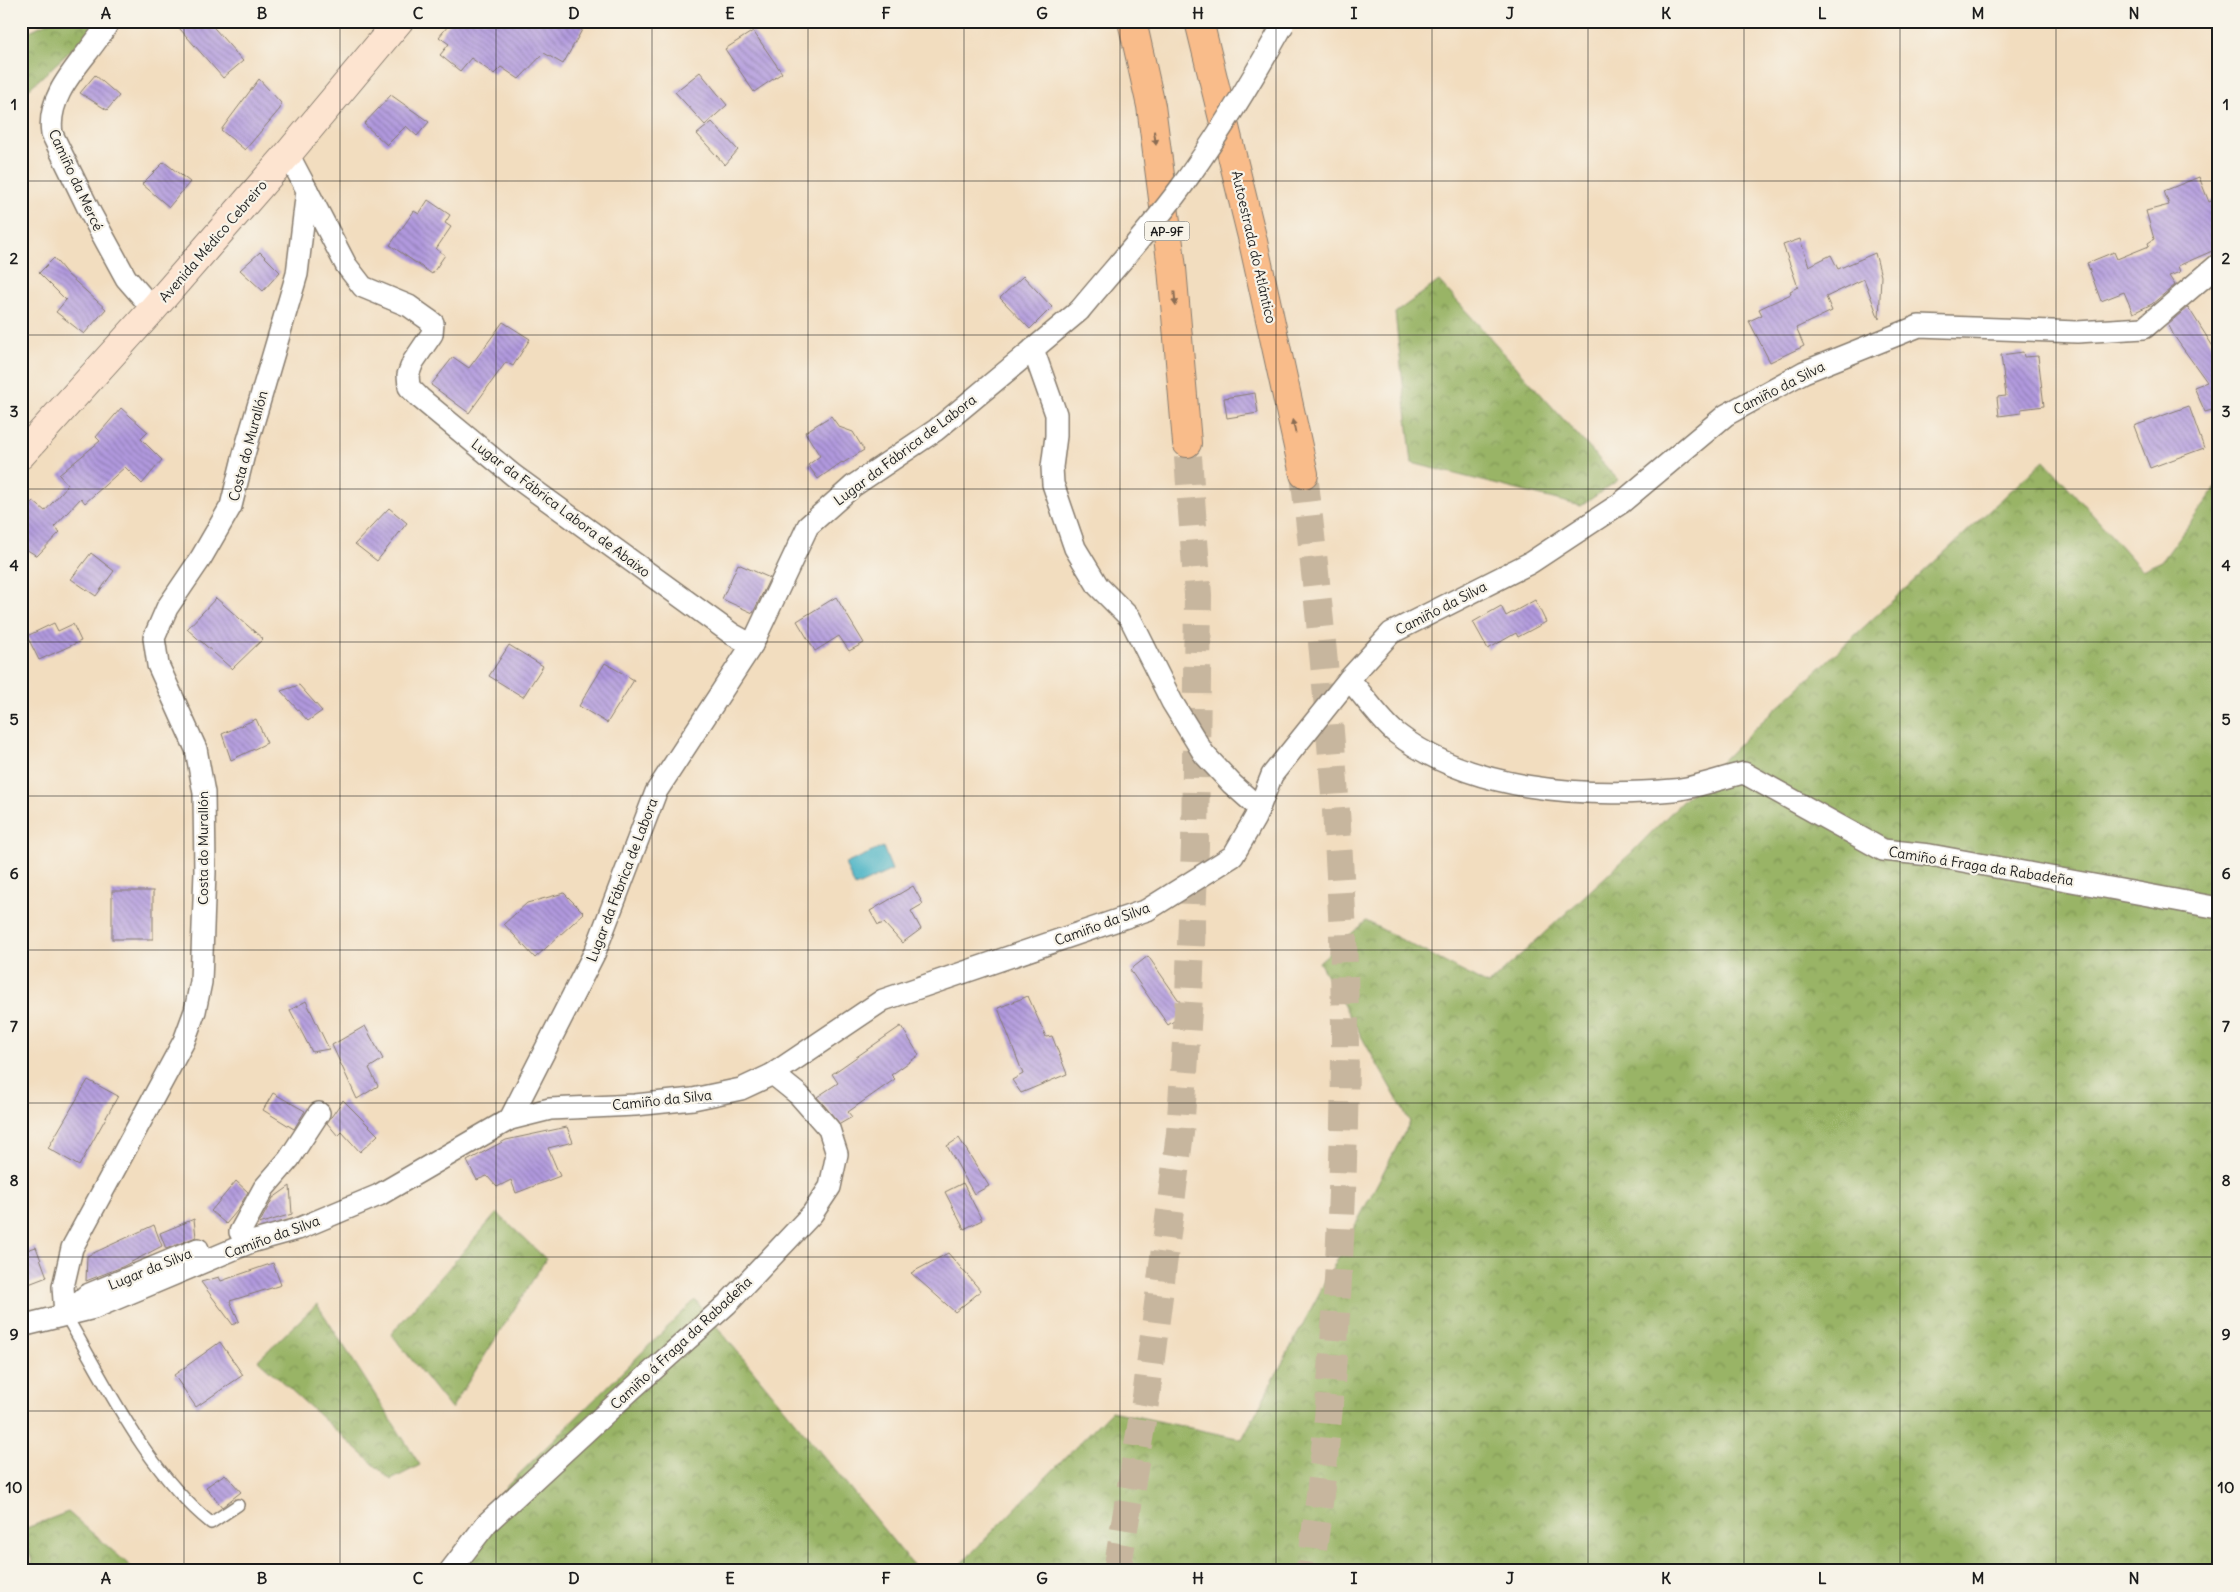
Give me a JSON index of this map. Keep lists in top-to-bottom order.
{
  "streets": {
    "highway": ["AP-9F", "Autoestrada do Atlántico"],
    "main road": ["Avenida Médico Cebreiro"],
    "street": [
      "Camiño da Mercé",
      "Camiño da Silva",
      "Costa do Murallón",
      "Lugar da Fábrica de Labora",
      "Lugar da Fábrica Labora de Abaixo",
      "Camiño á Fraga da Rabadeña",
      "Lugar da Silva"
    ]
  },
  "crossings": [
    ["Camiño da Mercé", "Avenida Médico Cebreiro"],
    ["Camiño da Silva", "Costa do Murallón"],
    ["Camiño da Silva", "Lugar da Fábrica de Labora"],
    ["Camiño da Silva", "Camiño á Fraga da Rabadeña"],
    ["Camiño da Silva", "Lugar da Silva"],
    ["Costa do Murallón", "Lugar da Fábrica Labora de Abaixo"],
    ["Costa do Murallón", "Lugar da Silva"],
    ["Lugar da Fábrica de Labora", "Lugar da Fábrica Labora de Abaixo"]
  ],
  "grid": {
    "columns": [
      "A",
      "B",
      "C",
      "D",
      "E",
      "F",
      "G",
      "H",
      "I",
      "J",
      "K",
      "L",
      "M",
      "N"
    ],
    "rows": [
      "1",
      "2",
      "3",
      "4",
      "5",
      "6",
      "7",
      "8",
      "9",
      "10"
    ]
  }
}
